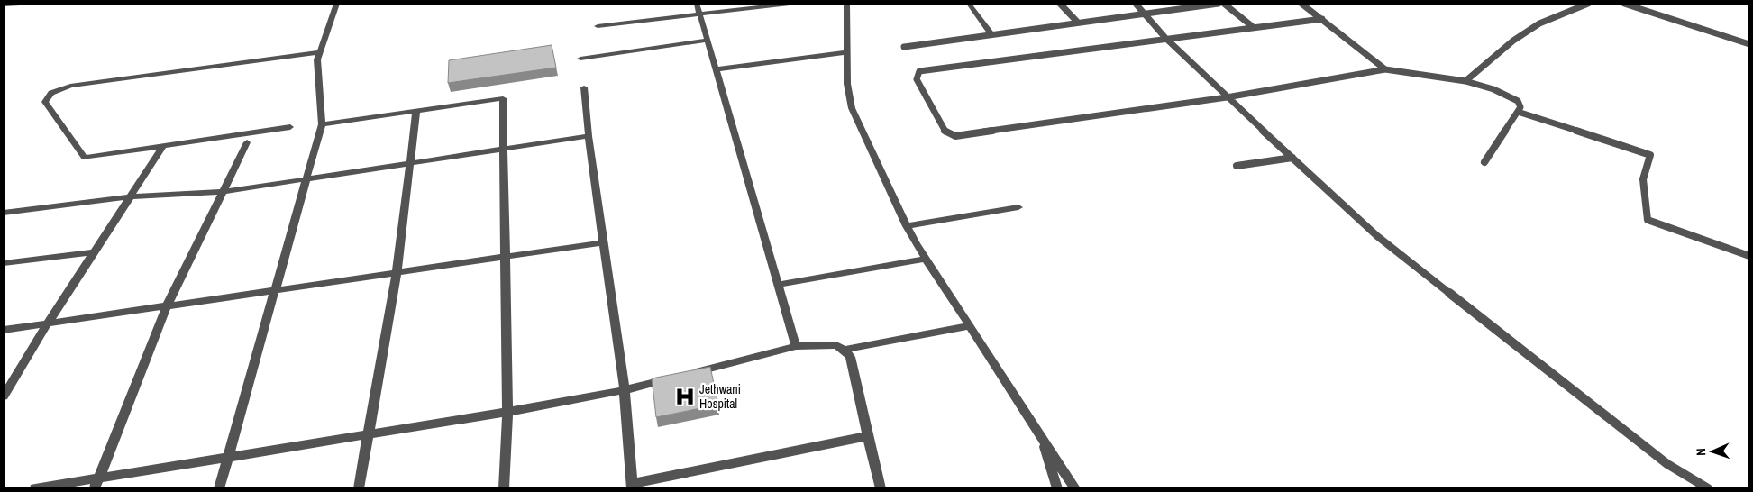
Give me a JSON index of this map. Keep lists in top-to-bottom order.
{
  "places": {
    "hospital": ["Jethwani Hospital"]
  },
  "north": "left"
}
